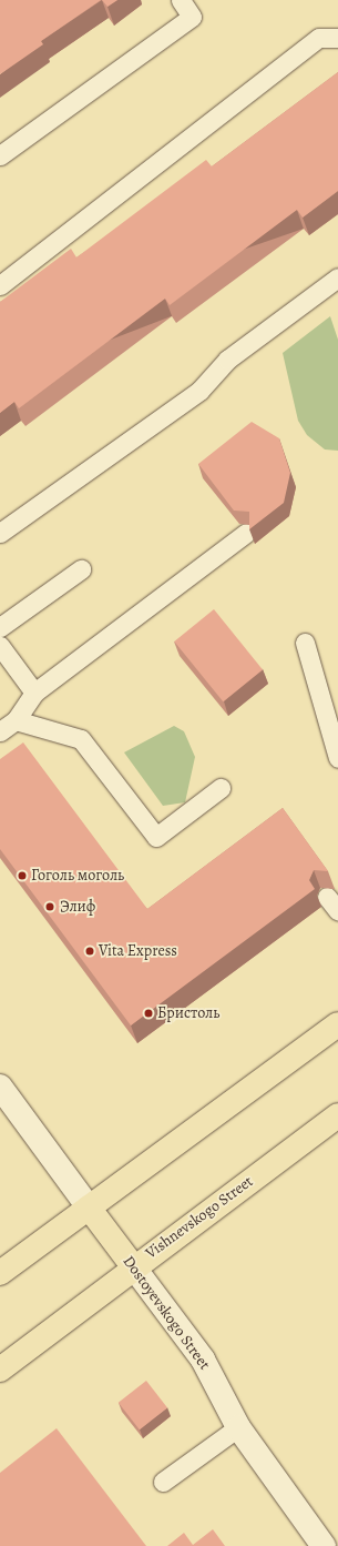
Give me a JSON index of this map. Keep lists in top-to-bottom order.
{
  "streets": {
    "main road": ["Vishnevskogo Street", "Dostoyevskogo Street"]
  },
  "crossings": [
    ["Vishnevskogo Street", "Dostoyevskogo Street"]
  ],
  "places": [
    "Гоголь моголь",
    "Элиф",
    "Vita Express",
    "Бристоль"
  ]
}
